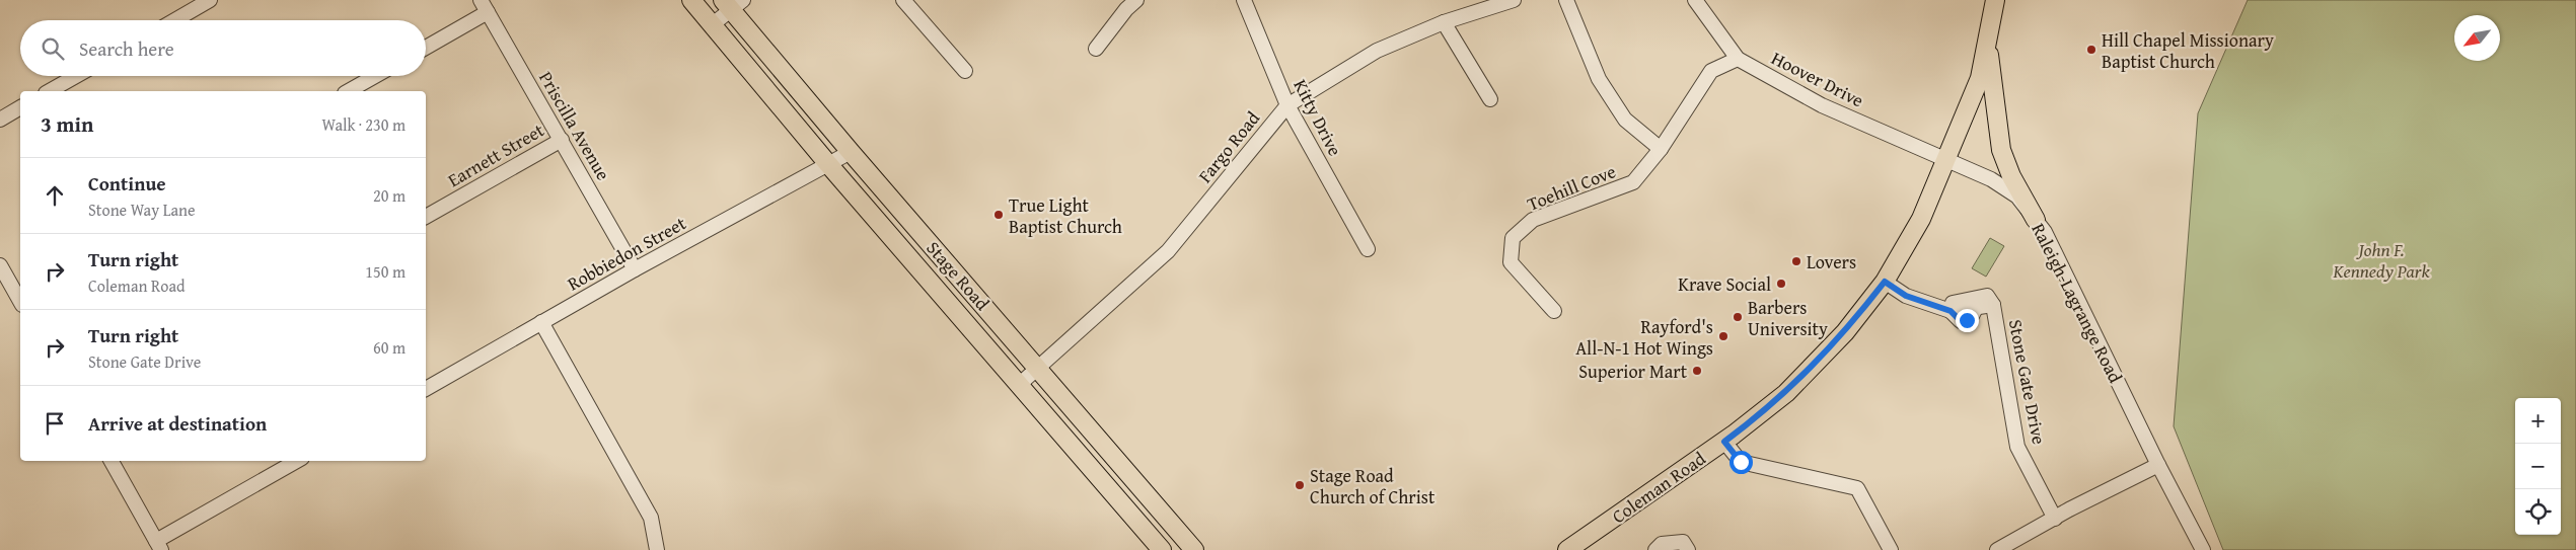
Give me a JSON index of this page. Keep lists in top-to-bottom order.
{
  "streets": {
    "main road": ["Stage Road", "Coleman Road"],
    "street": [
      "Hoover Drive",
      "Kitty Drive",
      "Priscilla Avenue",
      "Fargo Road",
      "Earnett Street",
      "Toehill Cove",
      "Robbiedon Street",
      "Raleigh-Lagrange Road",
      "Stone Gate Drive"
    ]
  },
  "crossings": [
    ["Hoover Drive", "Toehill Cove"],
    ["Hoover Drive", "Raleigh-Lagrange Road"],
    ["Hoover Drive", "Coleman Road"],
    ["Kitty Drive", "Fargo Road"],
    ["Priscilla Avenue", "Earnett Street"],
    ["Priscilla Avenue", "Robbiedon Street"],
    ["Fargo Road", "Stage Road"],
    ["Robbiedon Street", "Stage Road"],
    ["Raleigh-Lagrange Road", "Coleman Road"],
    ["Stone Gate Drive", "Coleman Road"]
  ],
  "parks": ["John F. Kennedy Park"],
  "places": [
    "Hill Chapel Missionary Baptist Church",
    "True Light Baptist Church",
    "Lovers",
    "Krave Social",
    "Barbers University",
    "Rayford's All-N-1 Hot Wings",
    "Superior Mart",
    "Stage Road Church of Christ"
  ],
  "north": "bottom left",
  "page": {
    "search": "Search here",
    "heading": ["3 min", "Walk · 230 m"],
    "list": [
      ["Continue", "Stone Way Lane", "20 m"],
      ["Turn right", "Coleman Road", "150 m"],
      ["Turn right", "Stone Gate Drive", "60 m"],
      "Arrive at destination"
    ],
    "map_buttons": ["+", "−"]
  }
}
